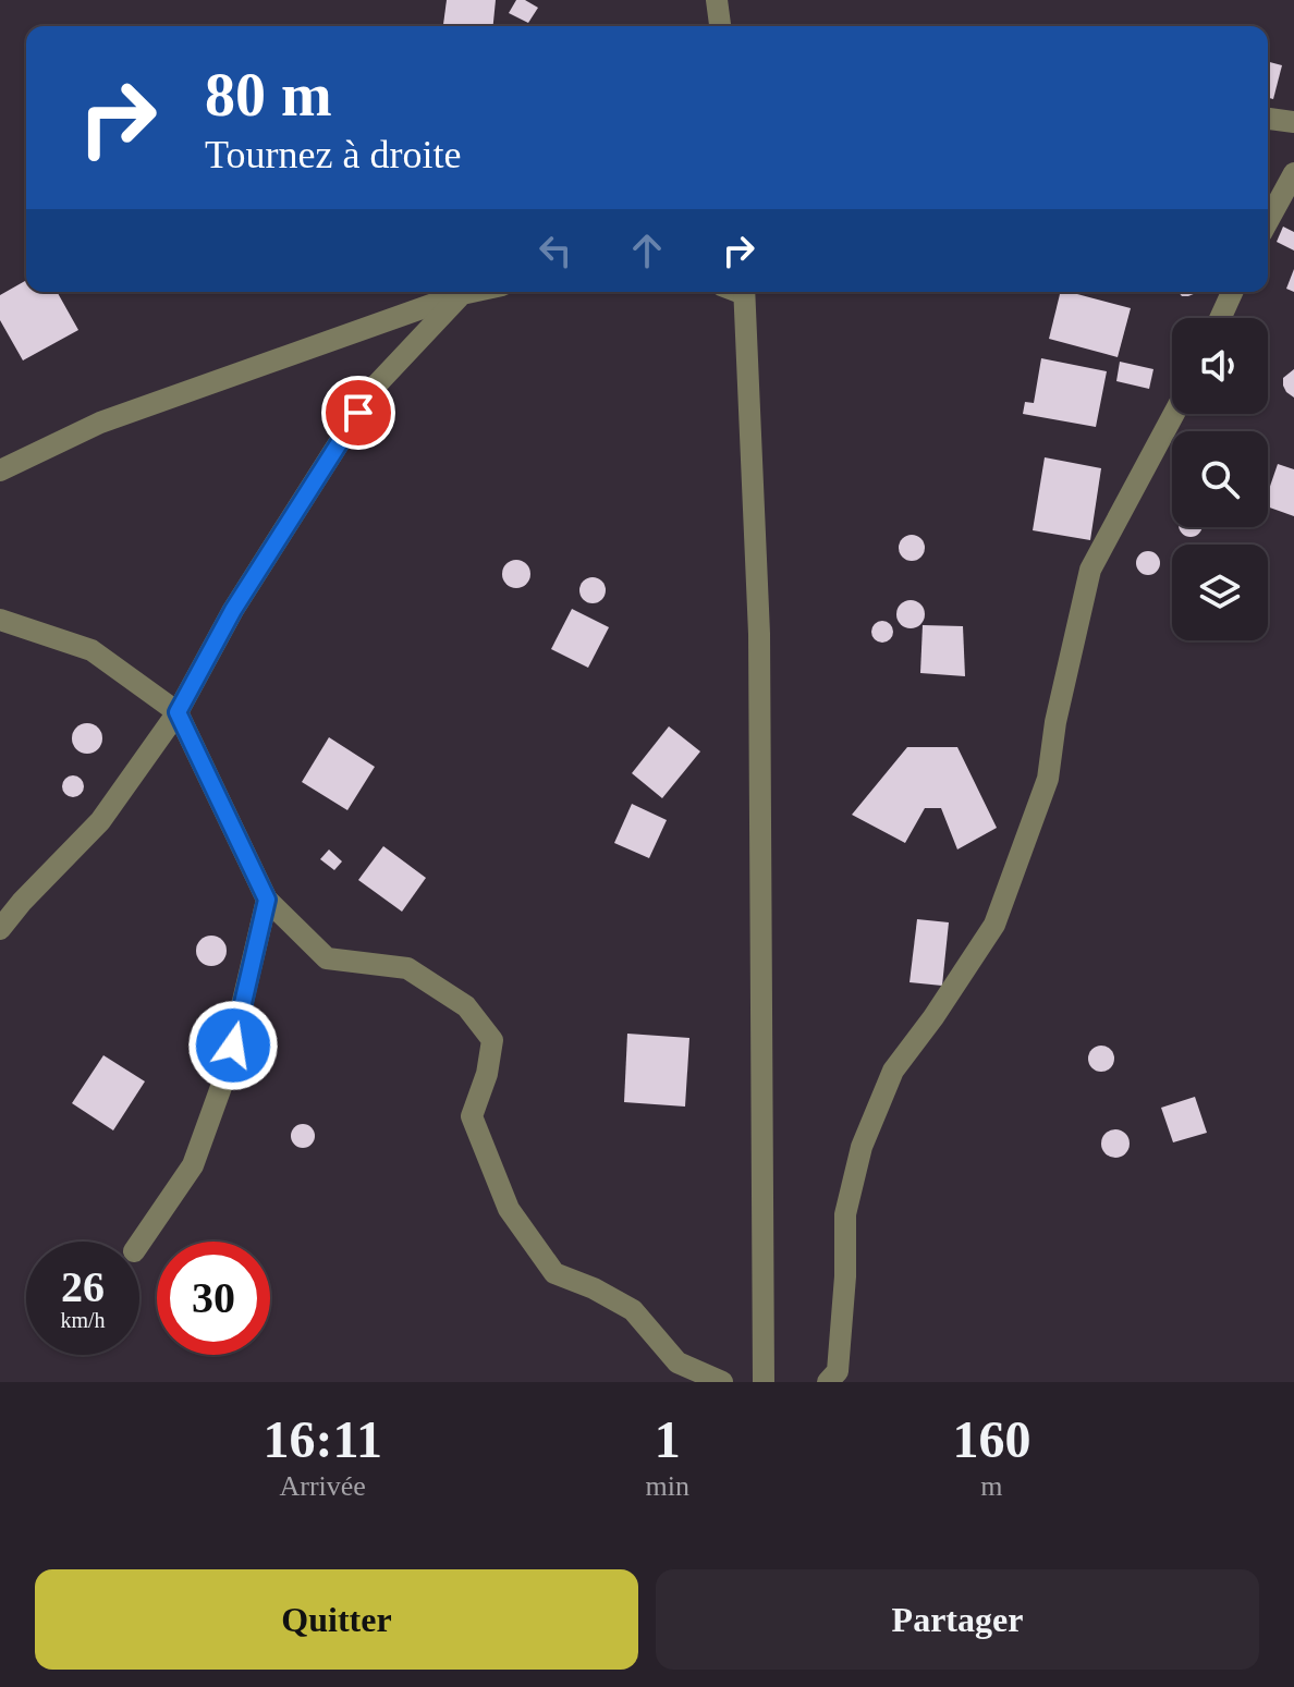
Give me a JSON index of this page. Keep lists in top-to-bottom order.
{
  "page": {
    "turn": ["80 m", "Tournez à droite"],
    "speed": "26 km/h",
    "limit": "30",
    "eta": [
      "16:11",
      "Arrivée",
      "1",
      "min",
      "160",
      "m"
    ],
    "buttons": ["Quitter", "Partager"]
  }
}
